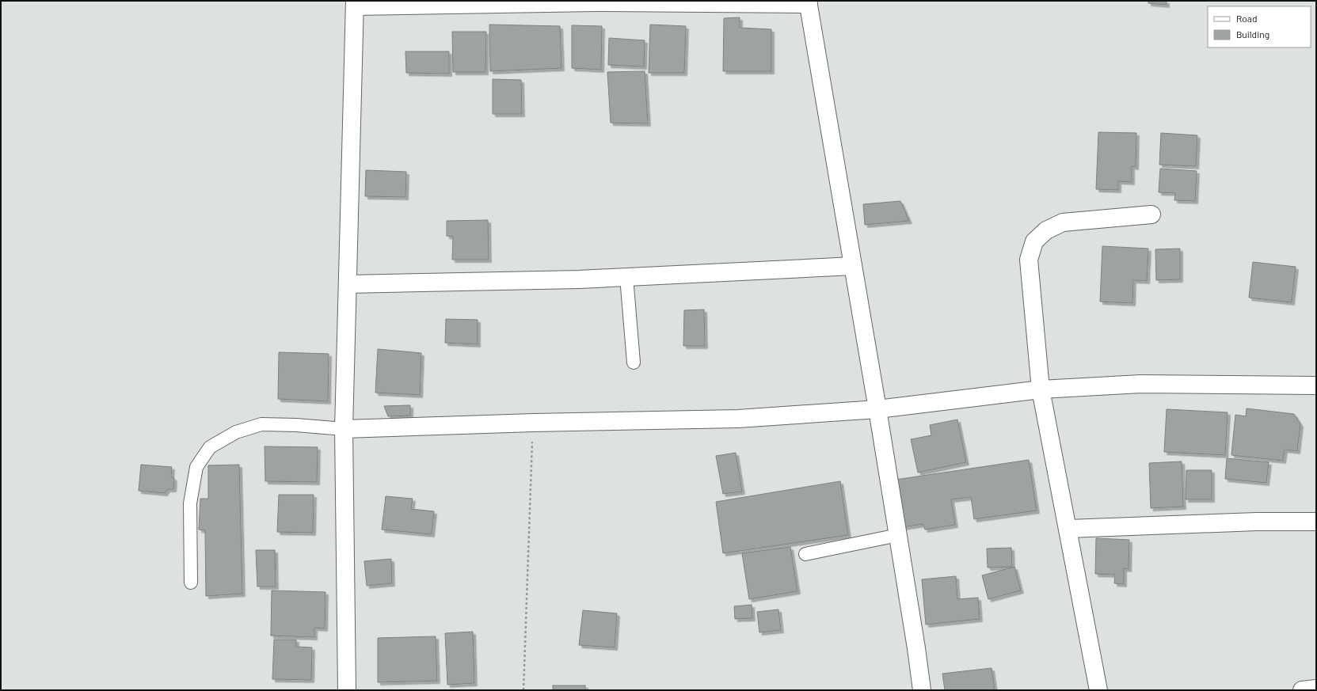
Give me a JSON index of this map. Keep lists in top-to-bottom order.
{
  "legend": ["Road", "Building"]
}
